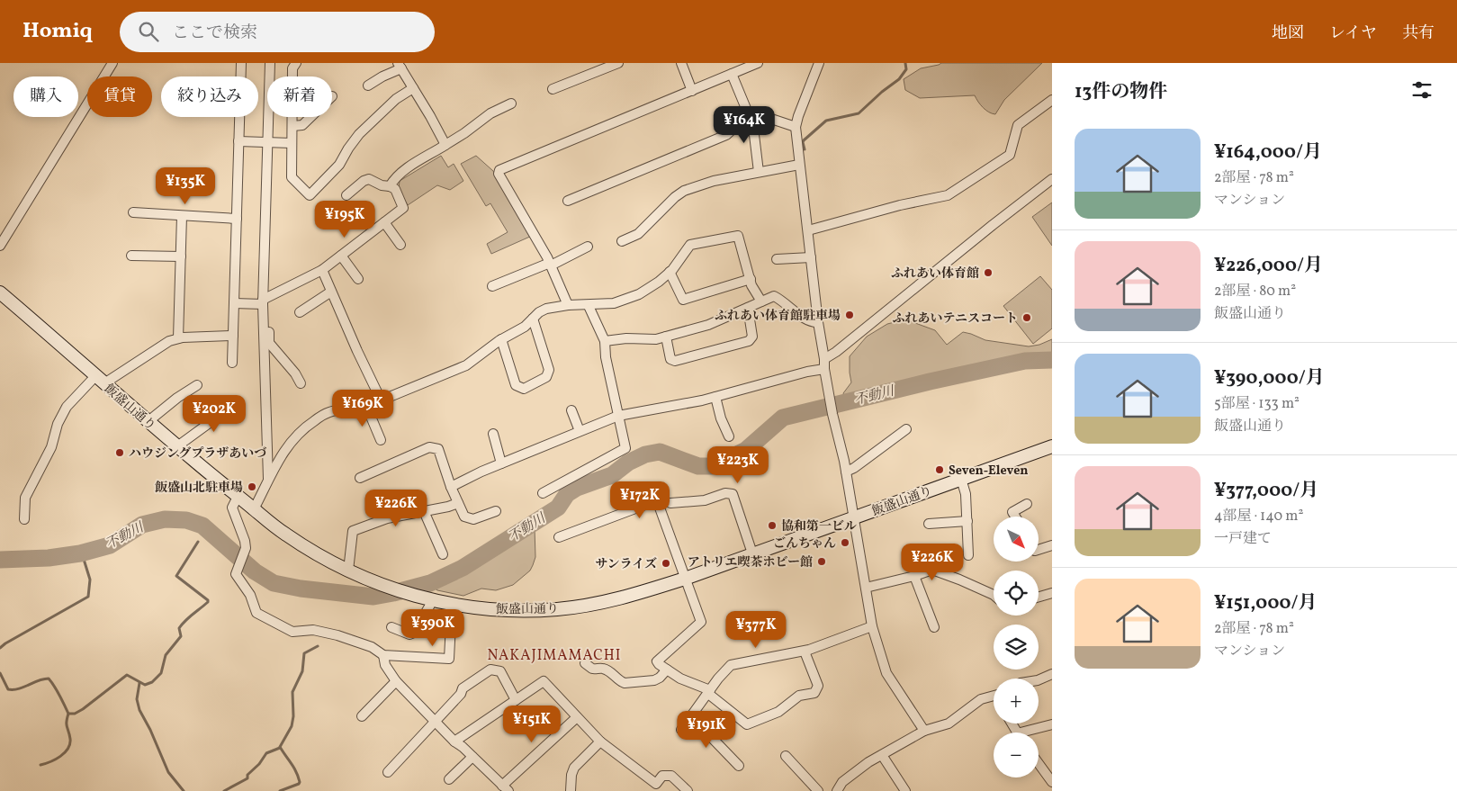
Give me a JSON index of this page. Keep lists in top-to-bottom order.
{
  "streets": {
    "street": ["飯盛山通り"]
  },
  "districts": ["NAKAJIMAMACHI"],
  "water": ["不動川"],
  "places": [
    "ふれあい体育館",
    "ふれあい体育館駐車場",
    "ふれあいテニスコート",
    "ハウジングプラザあいづ",
    "Seven-Eleven",
    "飯盛山北駐車場",
    "協和第一ビル",
    "ごんちゃん",
    "アトリエ喫茶ホビー館",
    "サンライズ"
  ],
  "north": "bottom right",
  "page": {
    "header": "Homiq",
    "search": "ここで検索",
    "nav": ["地図", "レイヤ", "共有"],
    "heading": "13件の物件",
    "chip": [
      "購入",
      "賃貸",
      "絞り込み",
      "新着"
    ],
    "price": [
      "¥164K",
      "¥135K",
      "¥195K",
      "¥169K",
      "¥202K",
      "¥223K",
      "¥172K",
      "¥226K",
      "¥226K",
      "¥390K",
      "¥377K",
      "¥151K",
      "¥191K"
    ],
    "list": [
      {
        "name": "¥164,000/月",
        "note": "2部屋 · 78 m² · マンション"
      },
      {
        "name": "¥226,000/月",
        "note": "2部屋 · 80 m² · 飯盛山通り"
      },
      {
        "name": "¥390,000/月",
        "note": "5部屋 · 133 m² · 飯盛山通り"
      },
      {
        "name": "¥377,000/月",
        "note": "4部屋 · 140 m² · 一戸建て"
      },
      {
        "name": "¥151,000/月",
        "note": "2部屋 · 78 m² · マンション"
      }
    ],
    "map_buttons": ["+", "−"]
  }
}
